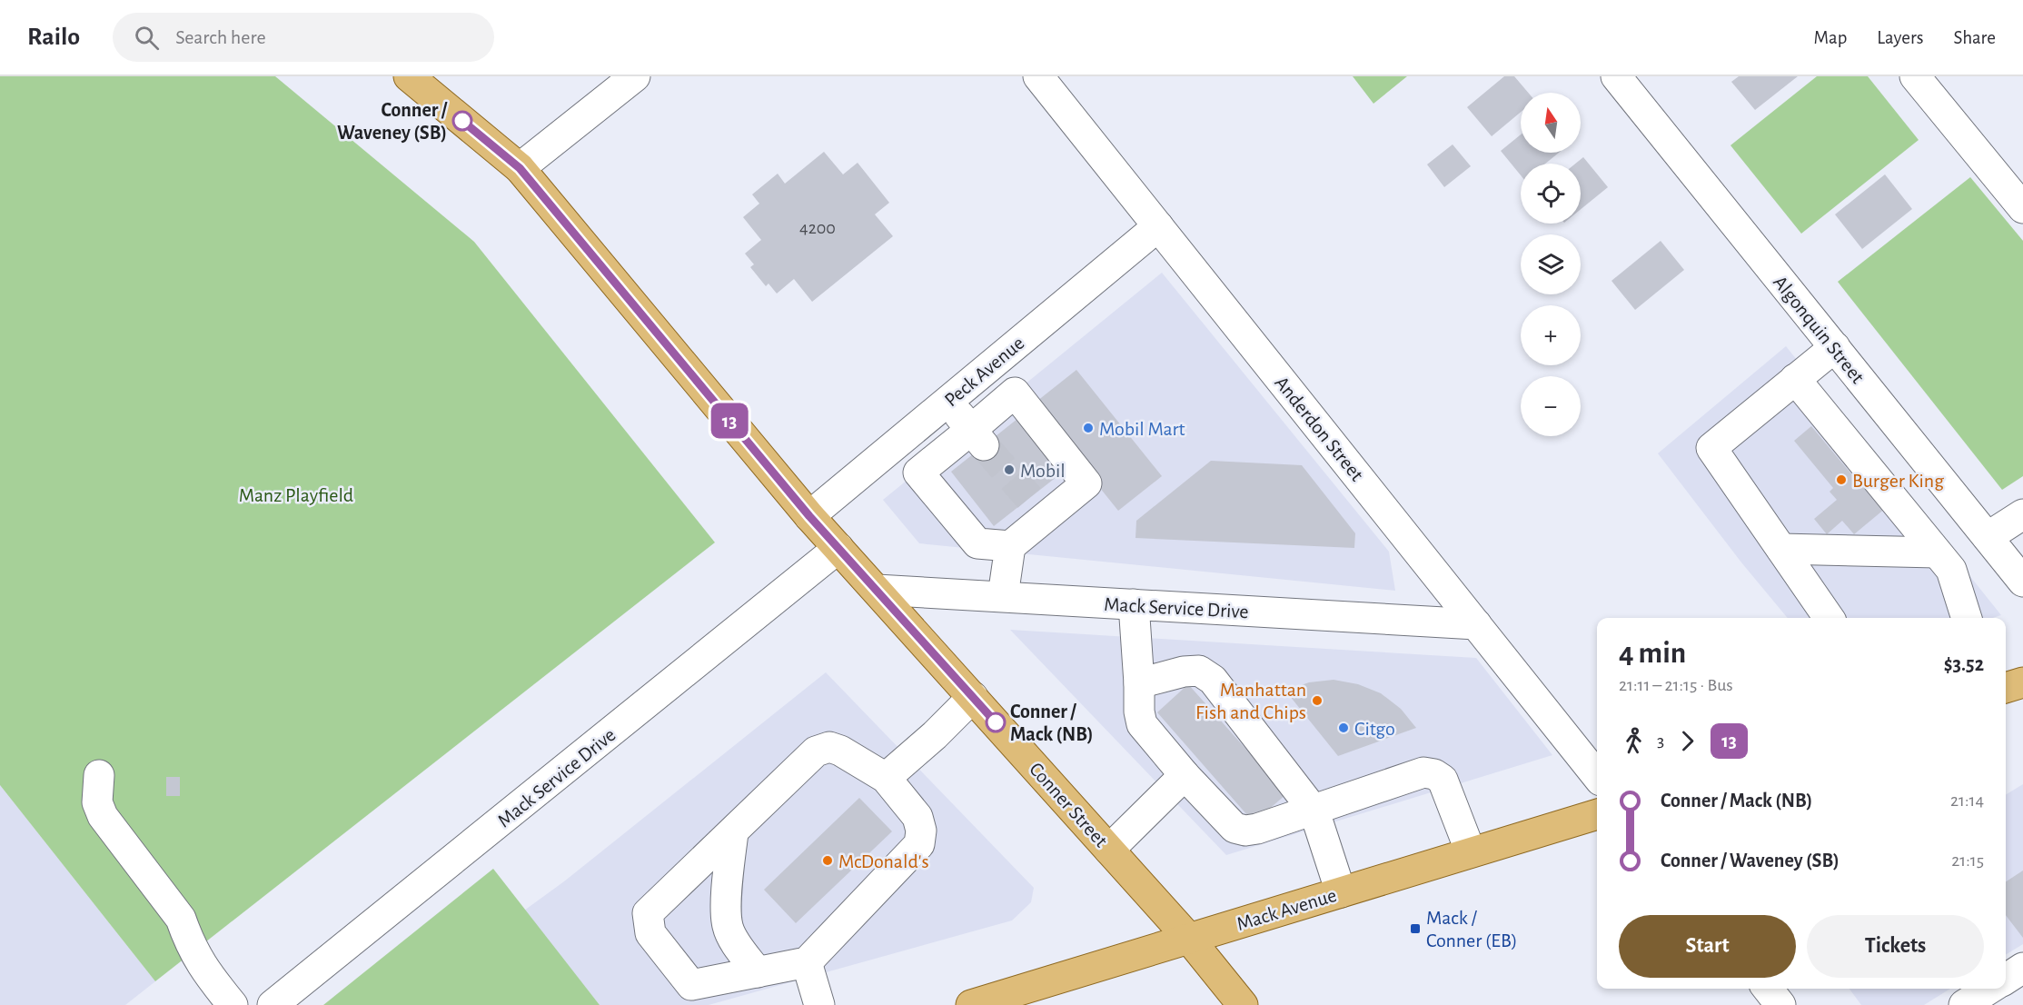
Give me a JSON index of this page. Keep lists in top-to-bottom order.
{
  "streets": {
    "main road": ["Conner Street", "Mack Avenue"],
    "street": [
      "Algonquin Street",
      "Peck Avenue",
      "Anderdon Street",
      "Mack Service Drive"
    ]
  },
  "crossings": [
    ["Peck Avenue", "Anderdon Street"],
    ["Peck Avenue", "Conner Street"],
    ["Anderdon Street", "Mack Service Drive"],
    ["Mack Service Drive", "Conner Street"],
    ["Conner Street", "Mack Avenue"]
  ],
  "parks": ["Manz Playfield"],
  "places": {
    "other": [
      "Conner / Waveney (SB)",
      "Mobil Mart",
      "Mobil",
      "Burger King",
      "Manhattan Fish and Chips",
      "Conner / Mack (NB)",
      "Citgo",
      "McDonald's"
    ],
    "transit": ["Mack / Conner (EB)"]
  },
  "lines": ["bus line 13"],
  "house_numbers": ["4200"],
  "north": "top",
  "page": {
    "header": "Railo",
    "search": "Search here",
    "nav": ["Map", "Layers", "Share"],
    "on_map": "13",
    "map_buttons": ["+", "−"],
    "heading": ["4 min", "21:11 – 21:15 · Bus", "$3.52"],
    "legs": ["3", "13"],
    "list": [
      {
        "name": "Conner / Mack (NB)",
        "value": "21:14"
      },
      {
        "name": "Conner / Waveney (SB)",
        "value": "21:15"
      }
    ],
    "buttons": ["Start", "Tickets"]
  }
}
